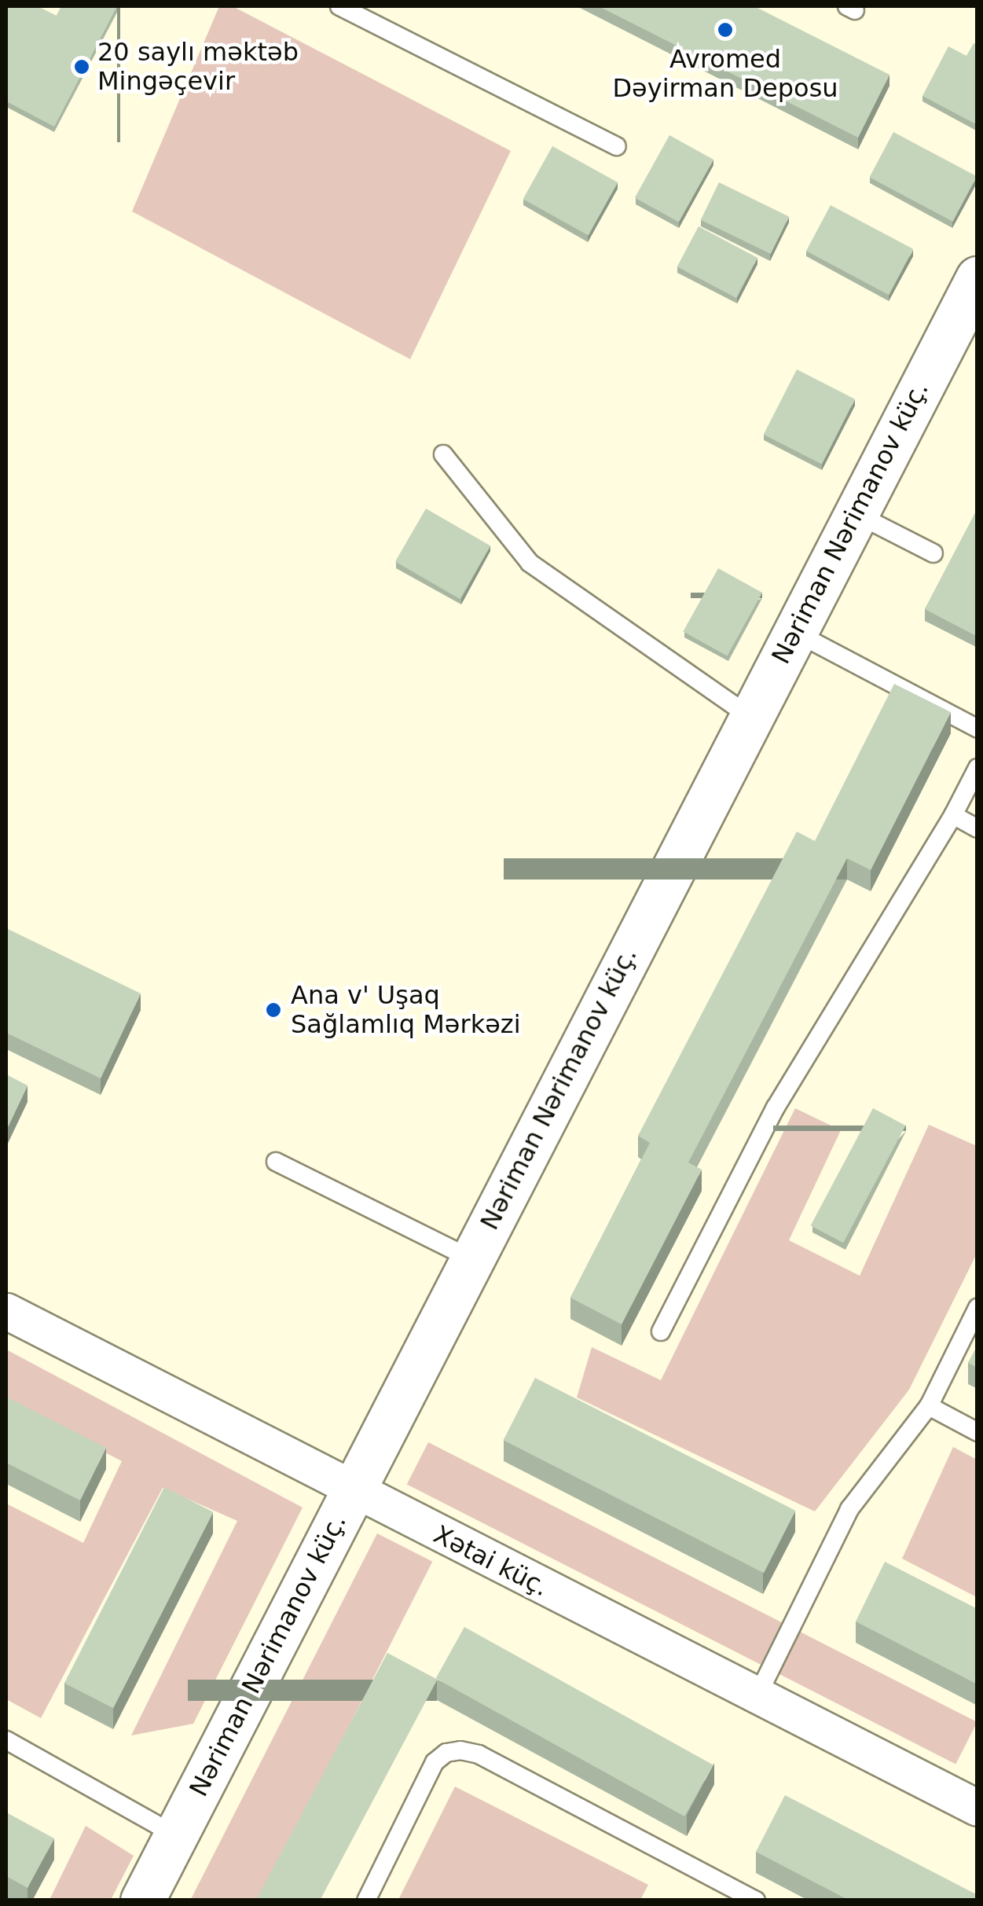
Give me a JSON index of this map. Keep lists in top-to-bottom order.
{
  "streets": {
    "street": ["Nəriman Nərimanov küç.", "Xətai küç."]
  },
  "crossings": [
    ["Nəriman Nərimanov küç.", "Xətai küç."]
  ],
  "places": ["Avromed Dəyirman Deposu", "20 saylı məktəb Mingəçevir", "Ana v' Uşaq Sağlamlıq Mərkəzi"]
}
